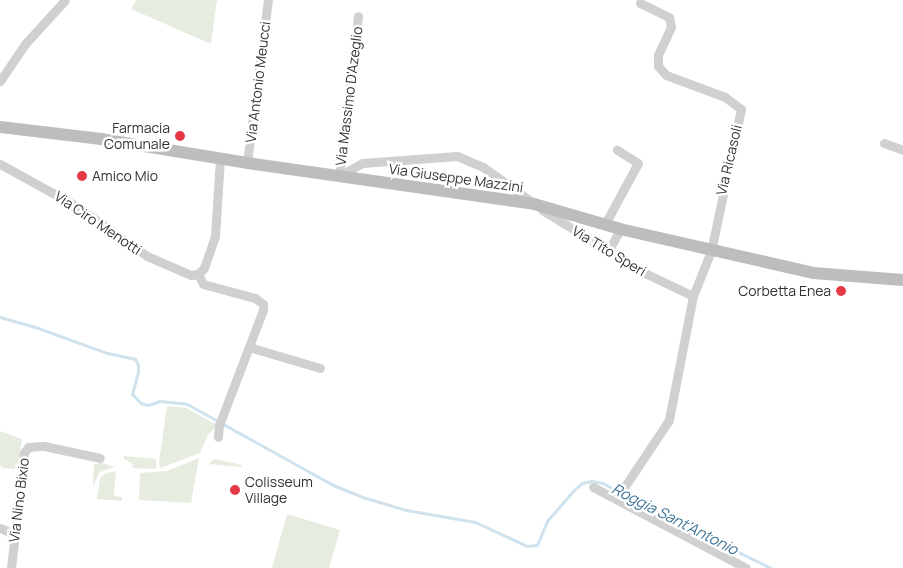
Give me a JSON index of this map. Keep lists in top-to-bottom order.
{
  "streets": {
    "main road": ["Via Giuseppe Mazzini"],
    "street": [
      "Via Antonio Meucci",
      "Via Massimo D'Azeglio",
      "Via Ricasoli",
      "Via Ciro Menotti",
      "Via Tito Speri",
      "Via Nino Bixio"
    ]
  },
  "crossings": [
    ["Via Antonio Meucci", "Via Giuseppe Mazzini"],
    ["Via Massimo D'Azeglio", "Via Giuseppe Mazzini"],
    ["Via Massimo D'Azeglio", "Via Tito Speri"],
    ["Via Ricasoli", "Via Giuseppe Mazzini"],
    ["Via Ricasoli", "Via Tito Speri"],
    ["Via Giuseppe Mazzini", "Via Tito Speri"]
  ],
  "water": ["Roggia Sant'Antonio"],
  "places": [
    "Farmacia Comunale",
    "Amico Mio",
    "Corbetta Enea",
    "Colisseum Village"
  ]
}
